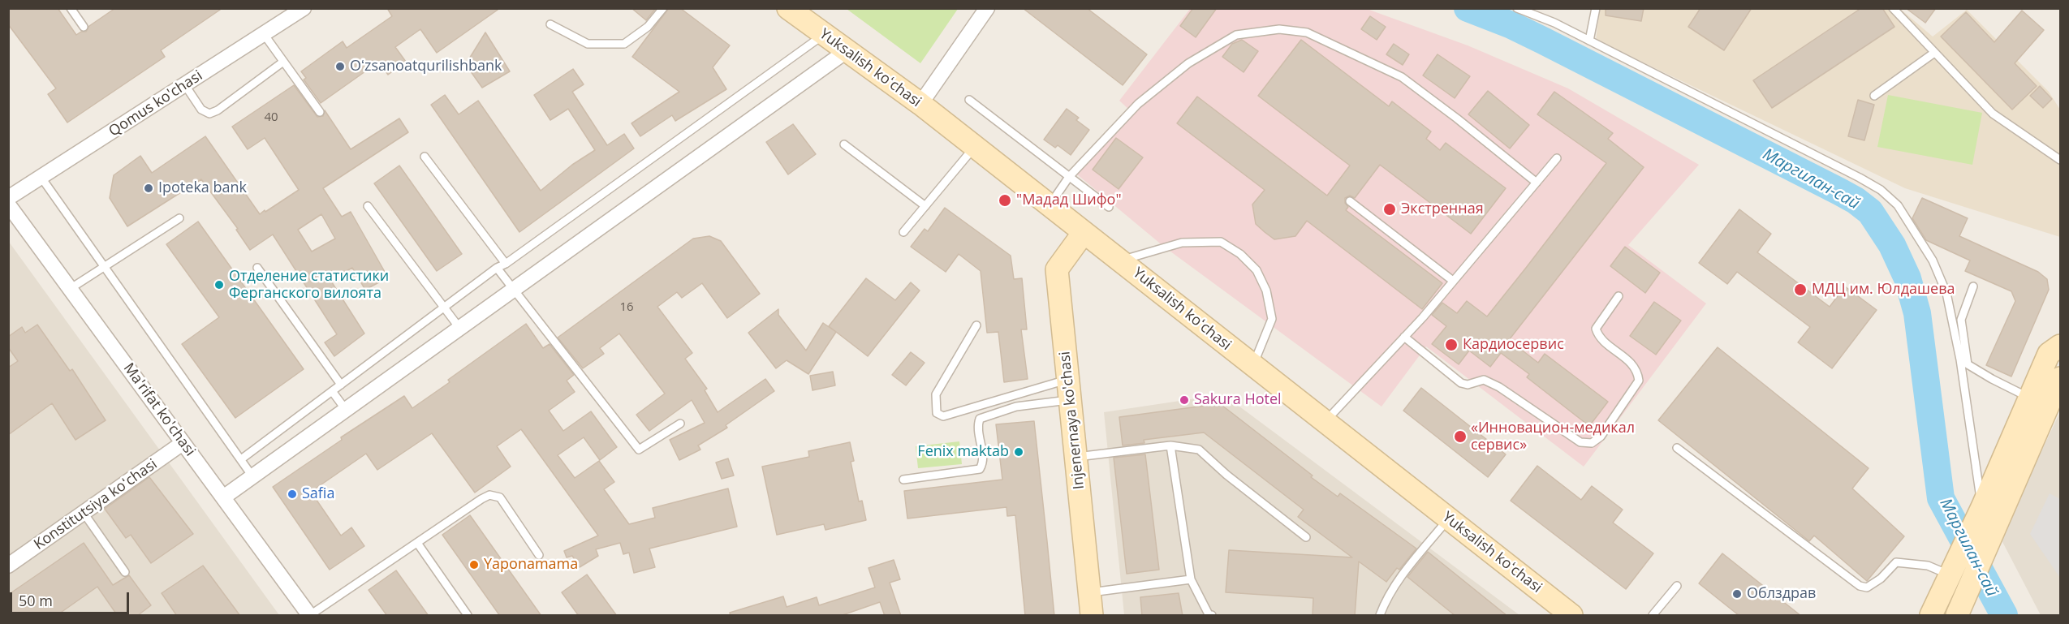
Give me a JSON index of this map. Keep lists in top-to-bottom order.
{
  "streets": {
    "main road": ["Yuksalish koʻchasi", "Injenernaya ko'chasi"],
    "street": ["Qomus ko'chasi", "Ma'rifat ko'chasi", "Konstitutsiya koʻchasi"]
  },
  "crossings": [
    ["Yuksalish koʻchasi", "Injenernaya ko'chasi"],
    ["Ma'rifat ko'chasi", "Konstitutsiya koʻchasi"]
  ],
  "water": ["Маргилан-сай"],
  "places": [
    "Oʻzsanoatqurilishbank",
    "Ipoteka bank",
    "\"Мадад Шифо\"",
    "Экстренная",
    "Отделение статистики Ферганского вилоята",
    "МДЦ им. Юлдашева",
    "Кардиосервис",
    "Sakura Hotel",
    "«Инновацион-медикал сервис»",
    "Fenix maktab",
    "Safia",
    "Yaponamama",
    "Облздрав"
  ],
  "house_numbers": ["40", "16"],
  "scale_bar": "50 m"
}
